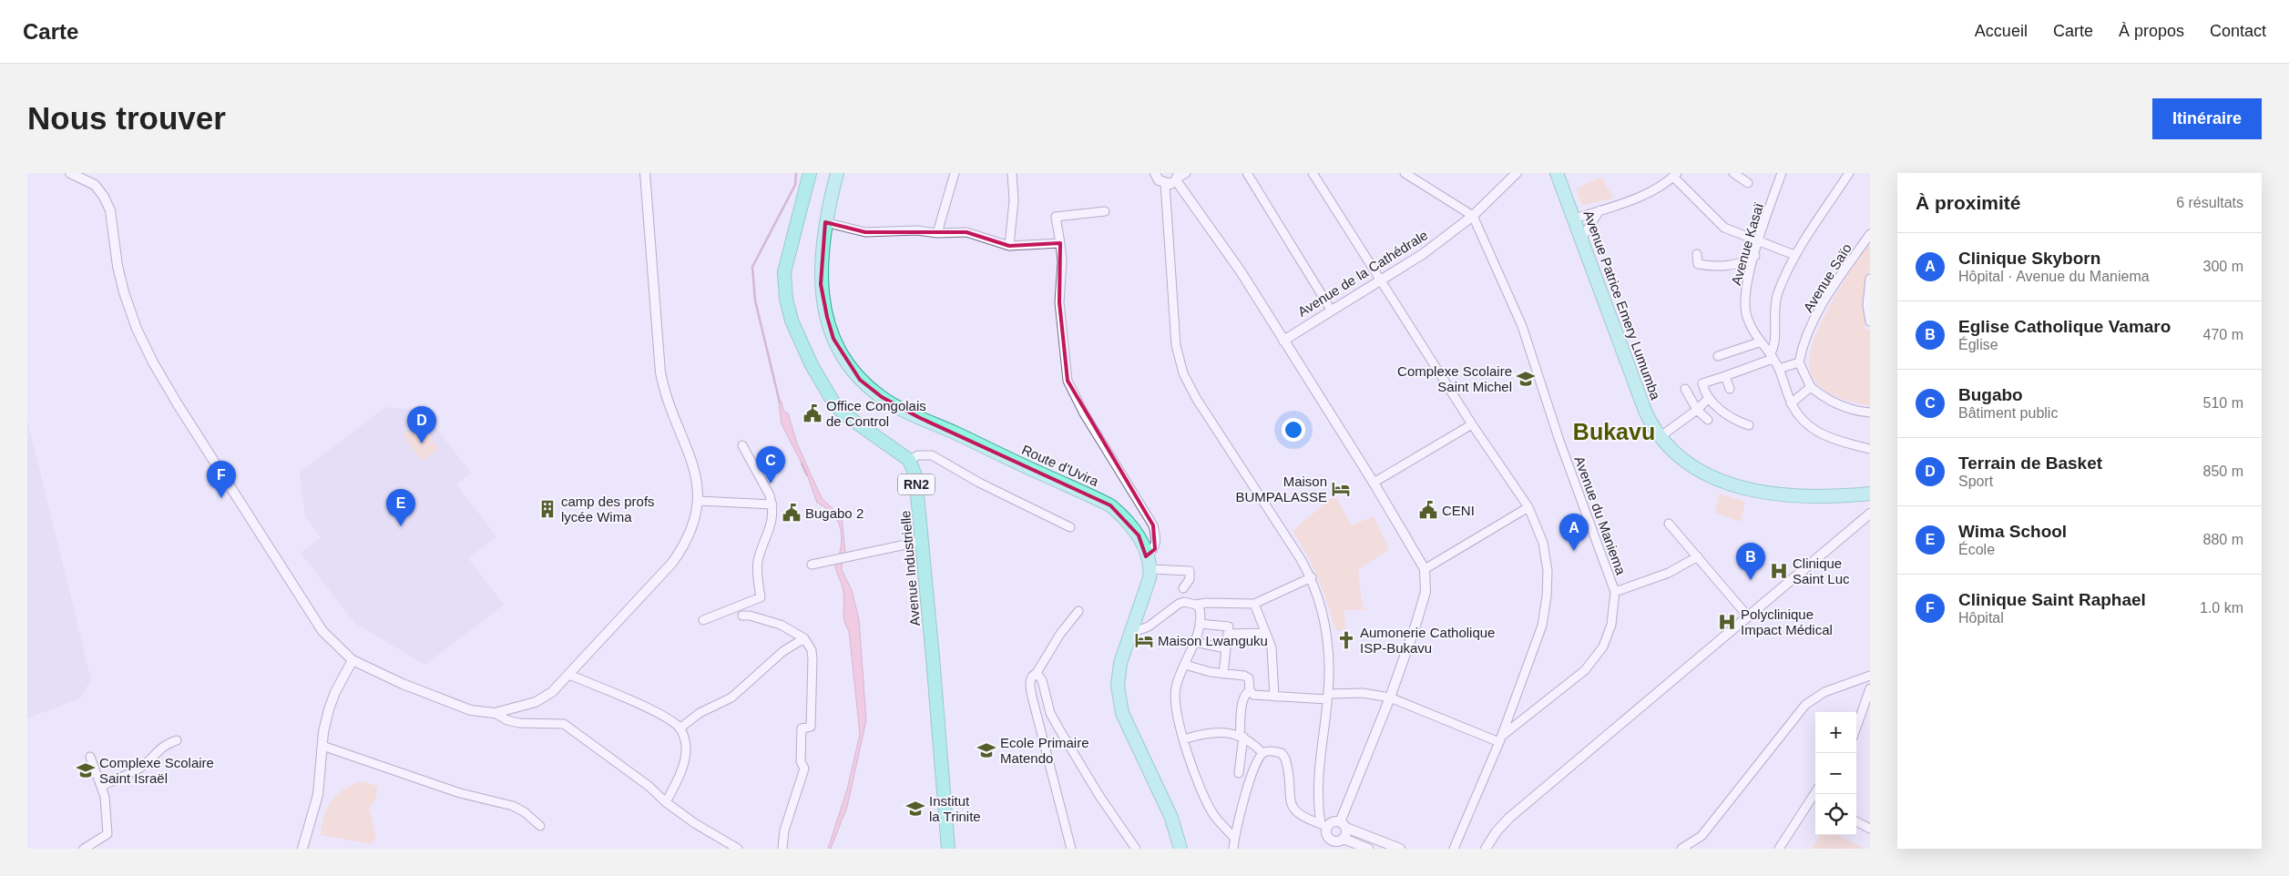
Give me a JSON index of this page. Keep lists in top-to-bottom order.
{
  "streets": {
    "highway": ["RN2", "Avenue Industrielle"],
    "main road": ["Avenue Patrice Emery Lumumba", "Route d'Uvira"],
    "street": [
      "Avenue Kasaï",
      "Avenue de la Cathédrale",
      "Avenue Saïo",
      "Avenue du Maniema"
    ]
  },
  "crossings": [
    ["Avenue de la Cathédrale", "Avenue du Maniema"],
    ["RN2", "Avenue Industrielle"]
  ],
  "districts": ["Bukavu"],
  "places": {
    "school or university": [
      "Complexe Scolaire Saint Michel",
      "Ecole Primaire Matendo",
      "Complexe Scolaire Saint Israël",
      "Institut la Trinite"
    ],
    "public building": ["Office Congolais de Control", "CENI", "Bugabo 2"],
    "hotel": ["Maison BUMPALASSE", "Maison Lwanguku"],
    "building": ["camp des profs lycée Wima"],
    "hospital": ["Clinique Saint Luc", "Polyclinique Impact Médical"],
    "church": ["Aumonerie Catholique ISP-Bukavu"]
  },
  "page": {
    "header": "Carte",
    "nav": [
      "Accueil",
      "Carte",
      "À propos",
      "Contact"
    ],
    "buttons": "Itinéraire",
    "title": "Nous trouver",
    "heading": ["À proximité", "6 résultats"],
    "list": [
      {
        "mark": "A",
        "name": "Clinique Skyborn",
        "note": "Hôpital · Avenue du Maniema",
        "value": "300 m"
      },
      {
        "mark": "B",
        "name": "Eglise Catholique Vamaro",
        "note": "Église",
        "value": "470 m"
      },
      {
        "mark": "C",
        "name": "Bugabo",
        "note": "Bâtiment public",
        "value": "510 m"
      },
      {
        "mark": "D",
        "name": "Terrain de Basket",
        "note": "Sport",
        "value": "850 m"
      },
      {
        "mark": "E",
        "name": "Wima School",
        "note": "École",
        "value": "880 m"
      },
      {
        "mark": "F",
        "name": "Clinique Saint Raphael",
        "note": "Hôpital",
        "value": "1.0 km"
      }
    ],
    "pins": [
      "D",
      "C",
      "F",
      "E",
      "A",
      "B"
    ],
    "map_buttons": ["+", "−"]
  }
}
